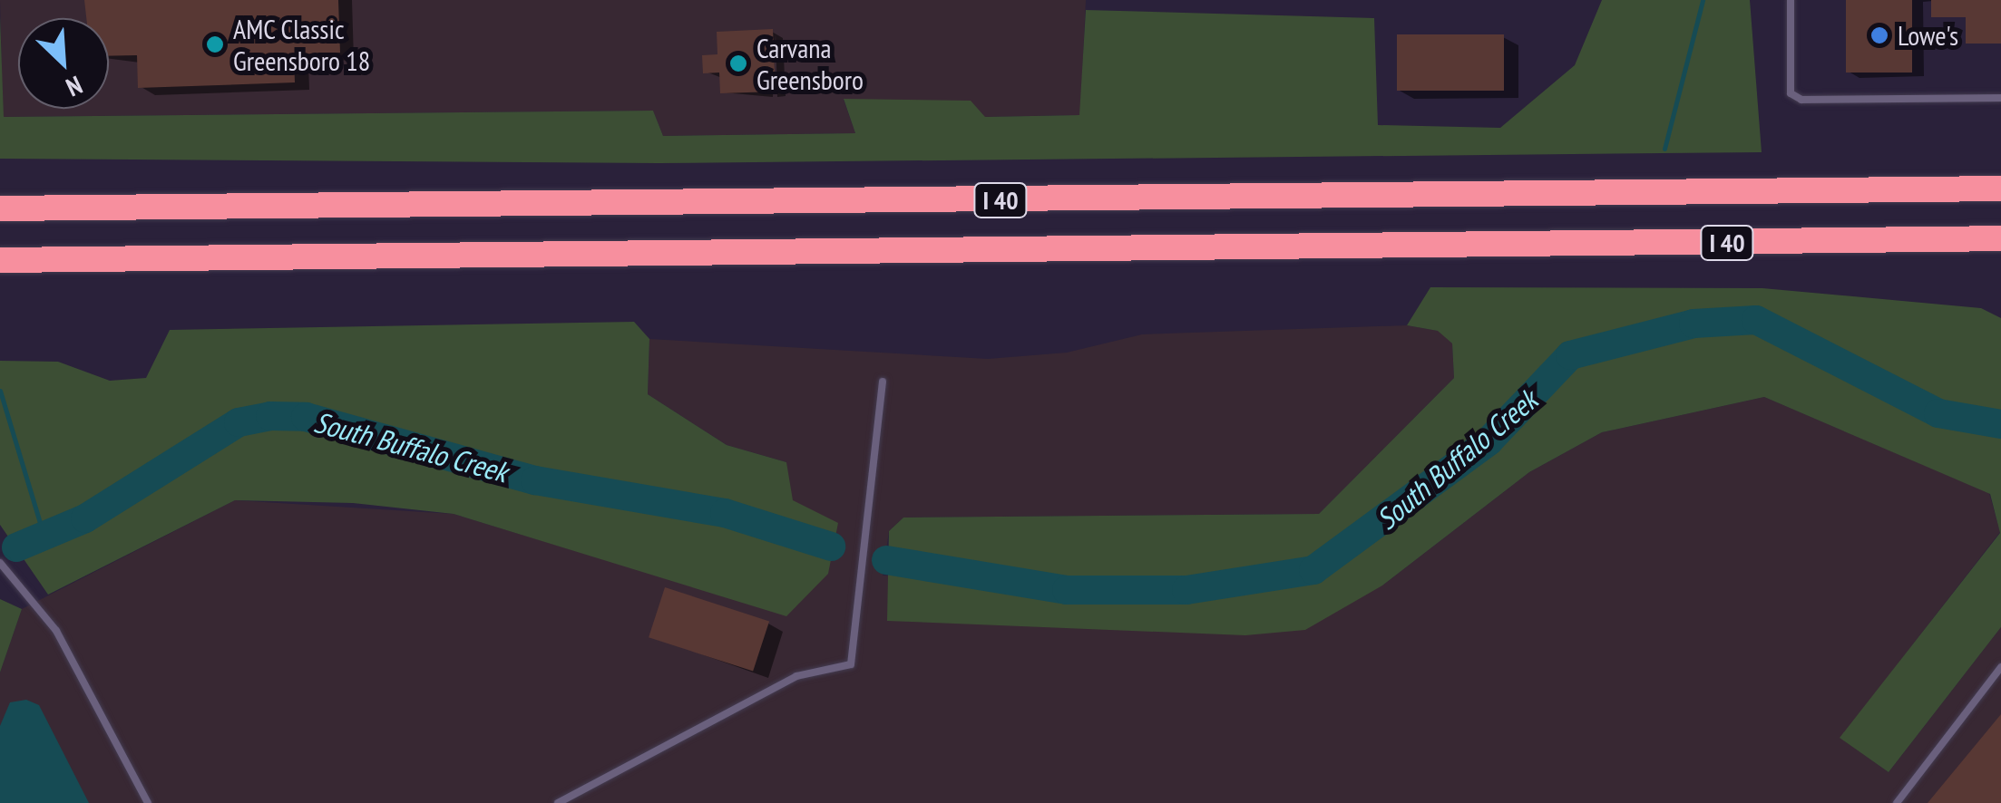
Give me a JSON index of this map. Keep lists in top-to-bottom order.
{
  "streets": {
    "highway": ["I 40"]
  },
  "water": ["South Buffalo Creek"],
  "places": ["Lowe's", "AMC Classic Greensboro 18", "Carvana Greensboro"],
  "north": "bottom right"
}
